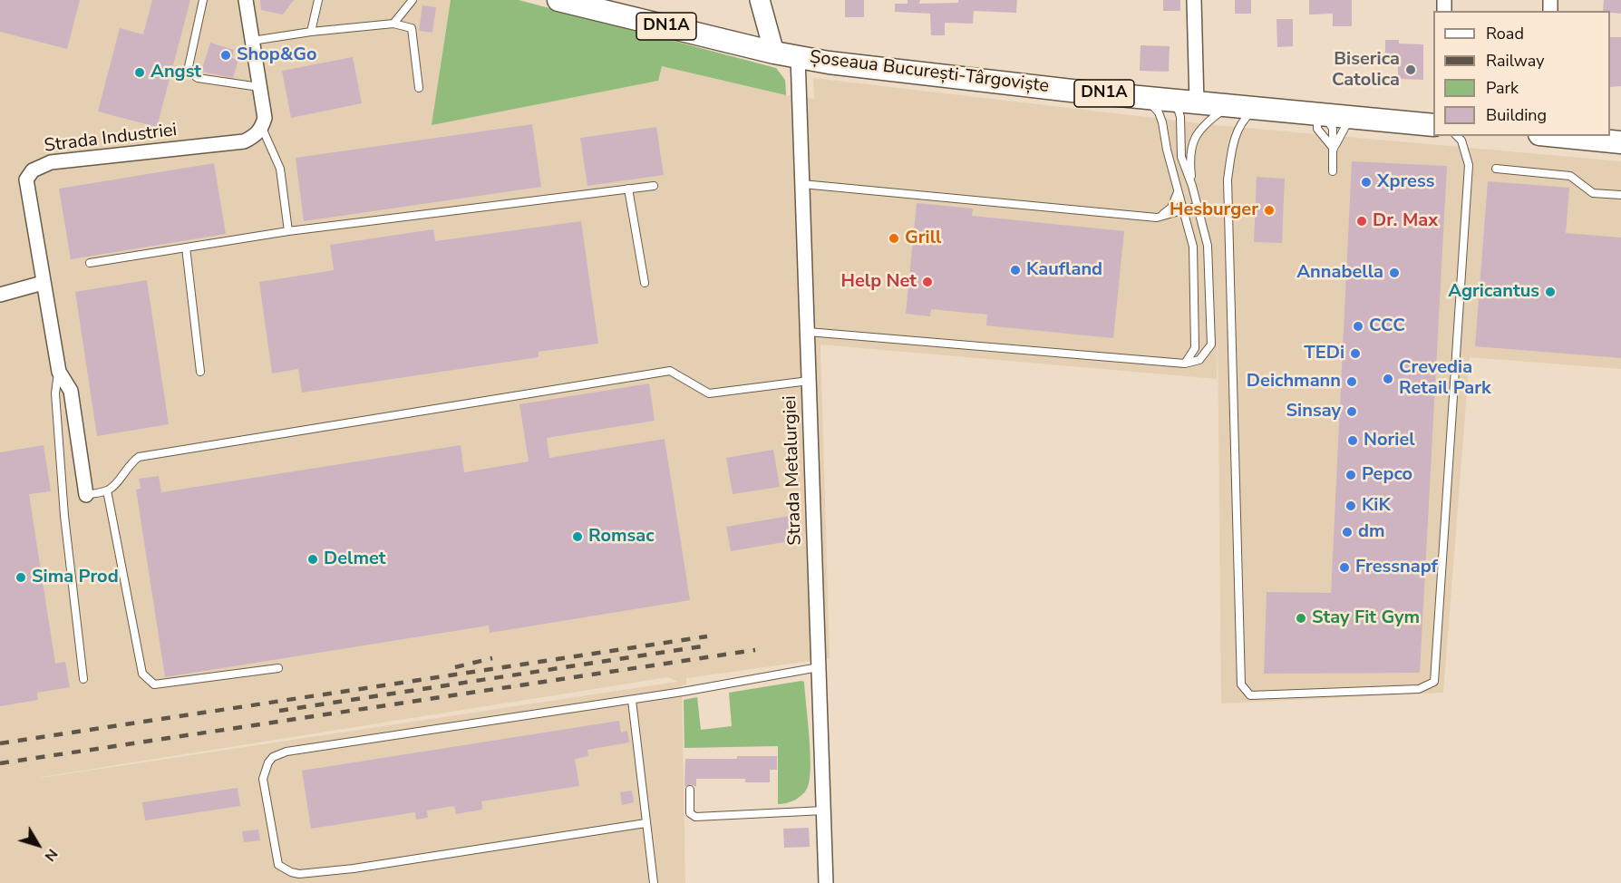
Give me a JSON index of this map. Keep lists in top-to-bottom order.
{
  "streets": {
    "main road": ["DN1A", "Șoseaua București-Târgoviște"],
    "street": ["Strada Industriei", "Strada Metalurgiei"]
  },
  "crossings": [
    ["Șoseaua București-Târgoviște", "Strada Metalurgiei"]
  ],
  "places": [
    "Shop&Go",
    "Biserica Catolica",
    "Angst",
    "Xpress",
    "Hesburger",
    "Dr. Max",
    "Grill",
    "Kaufland",
    "Annabella",
    "Help Net",
    "Agricantus",
    "CCC",
    "TEDi",
    "Crevedia Retail Park",
    "Deichmann",
    "Sinsay",
    "Noriel",
    "Pepco",
    "KiK",
    "dm",
    "Romsac",
    "Delmet",
    "Fressnapf",
    "Sima Prod",
    "Stay Fit Gym"
  ],
  "legend": [
    "Road",
    "Railway",
    "Park",
    "Building"
  ],
  "north": "bottom right"
}
